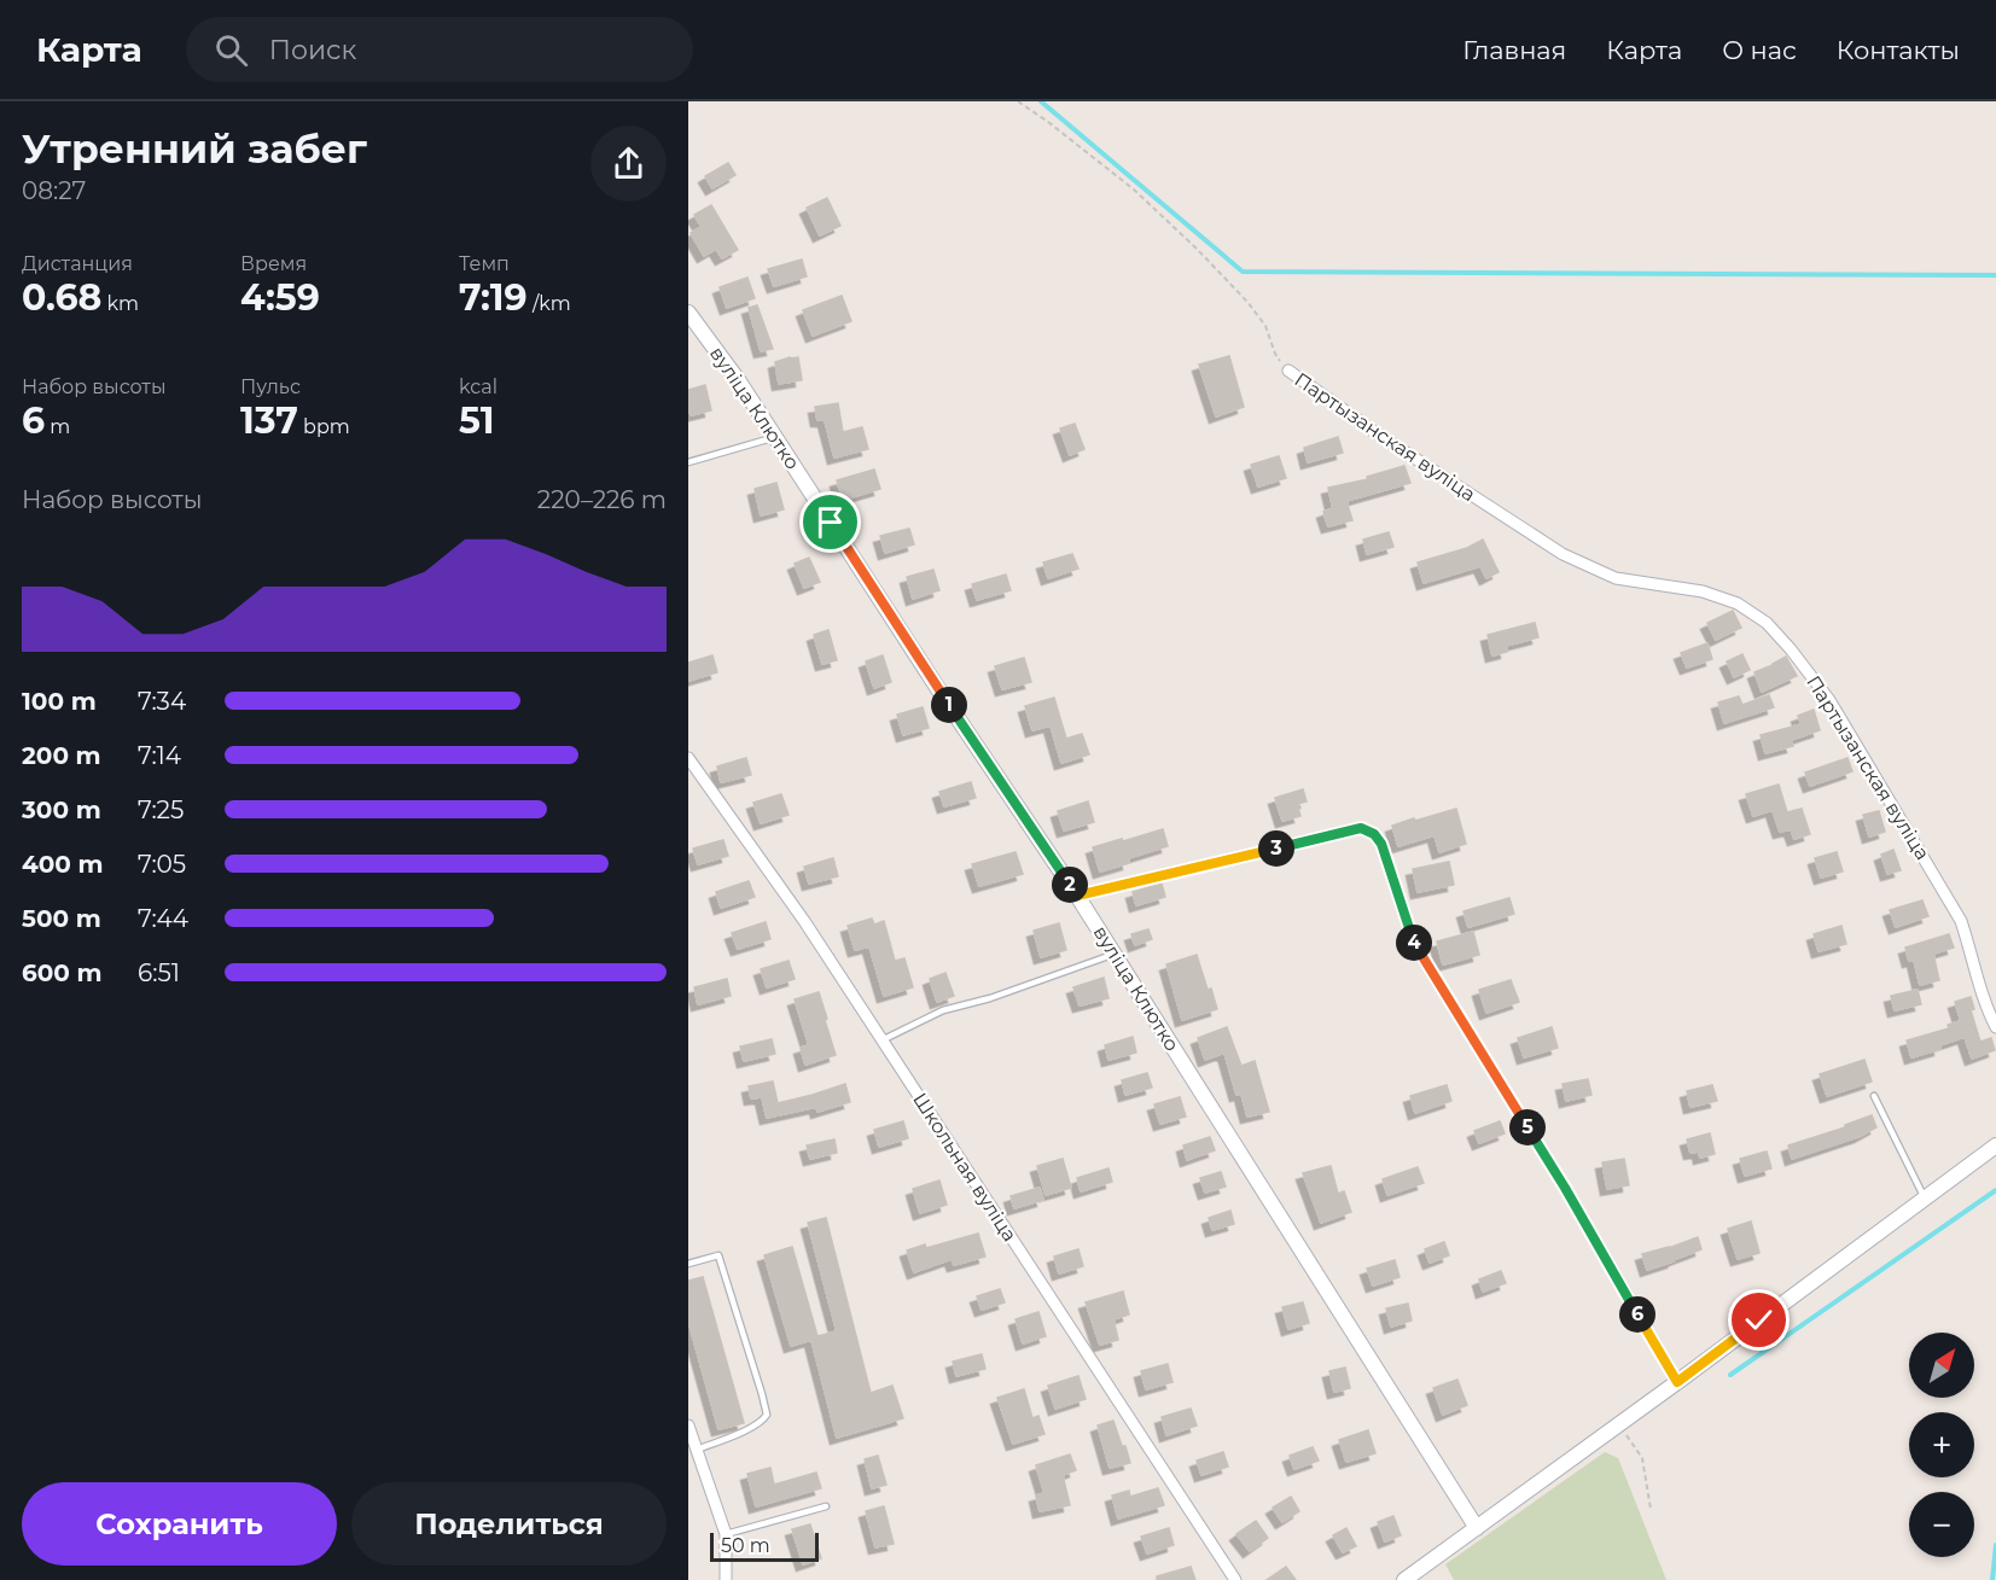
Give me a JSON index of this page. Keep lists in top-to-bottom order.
{
  "streets": {
    "street": ["вуліца Клютко", "Партызанская вуліца", "Школьная вуліца"]
  },
  "scale_bar": "50 m",
  "north": "top right",
  "page": {
    "header": "Карта",
    "search": "Поиск",
    "nav": [
      "Главная",
      "Карта",
      "О нас",
      "Контакты"
    ],
    "heading": ["Утренний забег", "08:27"],
    "stats": [
      ["Дистанция", "0.68 km"],
      ["Время", "4:59"],
      ["Темп", "7:19 /km"],
      ["Набор высоты", "6 m"],
      ["Пульс", "137 bpm"],
      ["kcal", "51"]
    ],
    "chart": ["Набор высоты", "220–226 m"],
    "list": [
      {
        "name": "100 m",
        "note": "7:34"
      },
      {
        "name": "200 m",
        "note": "7:14"
      },
      {
        "name": "300 m",
        "note": "7:25"
      },
      {
        "name": "400 m",
        "note": "7:05"
      },
      {
        "name": "500 m",
        "note": "7:44"
      },
      {
        "name": "600 m",
        "note": "6:51"
      }
    ],
    "pins": [
      "1",
      "3",
      "2",
      "4",
      "5",
      "6"
    ],
    "map_buttons": ["+", "−"],
    "buttons": ["Сохранить", "Поделиться"],
    "scale": "50 m"
  }
}
